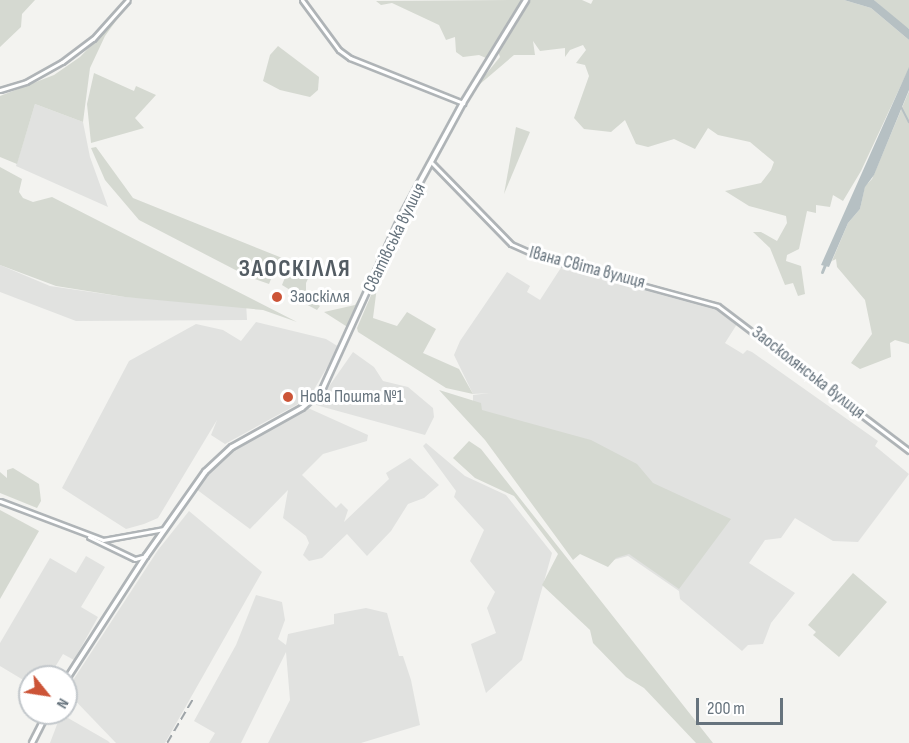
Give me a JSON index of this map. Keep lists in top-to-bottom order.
{
  "streets": {
    "main road": ["Сватівська вулиця"],
    "street": ["Івана Світа вулиця", "Заосколянська вулиця"]
  },
  "crossings": [
    ["Сватівська вулиця", "Івана Світа вулиця"],
    ["Івана Світа вулиця", "Заосколянська вулиця"]
  ],
  "districts": ["ЗАОСКIЛЛЯ"],
  "places": ["Заоскiлля", "Нова Пошта №1"],
  "scale_bar": "200 m",
  "north": "bottom right"
}
